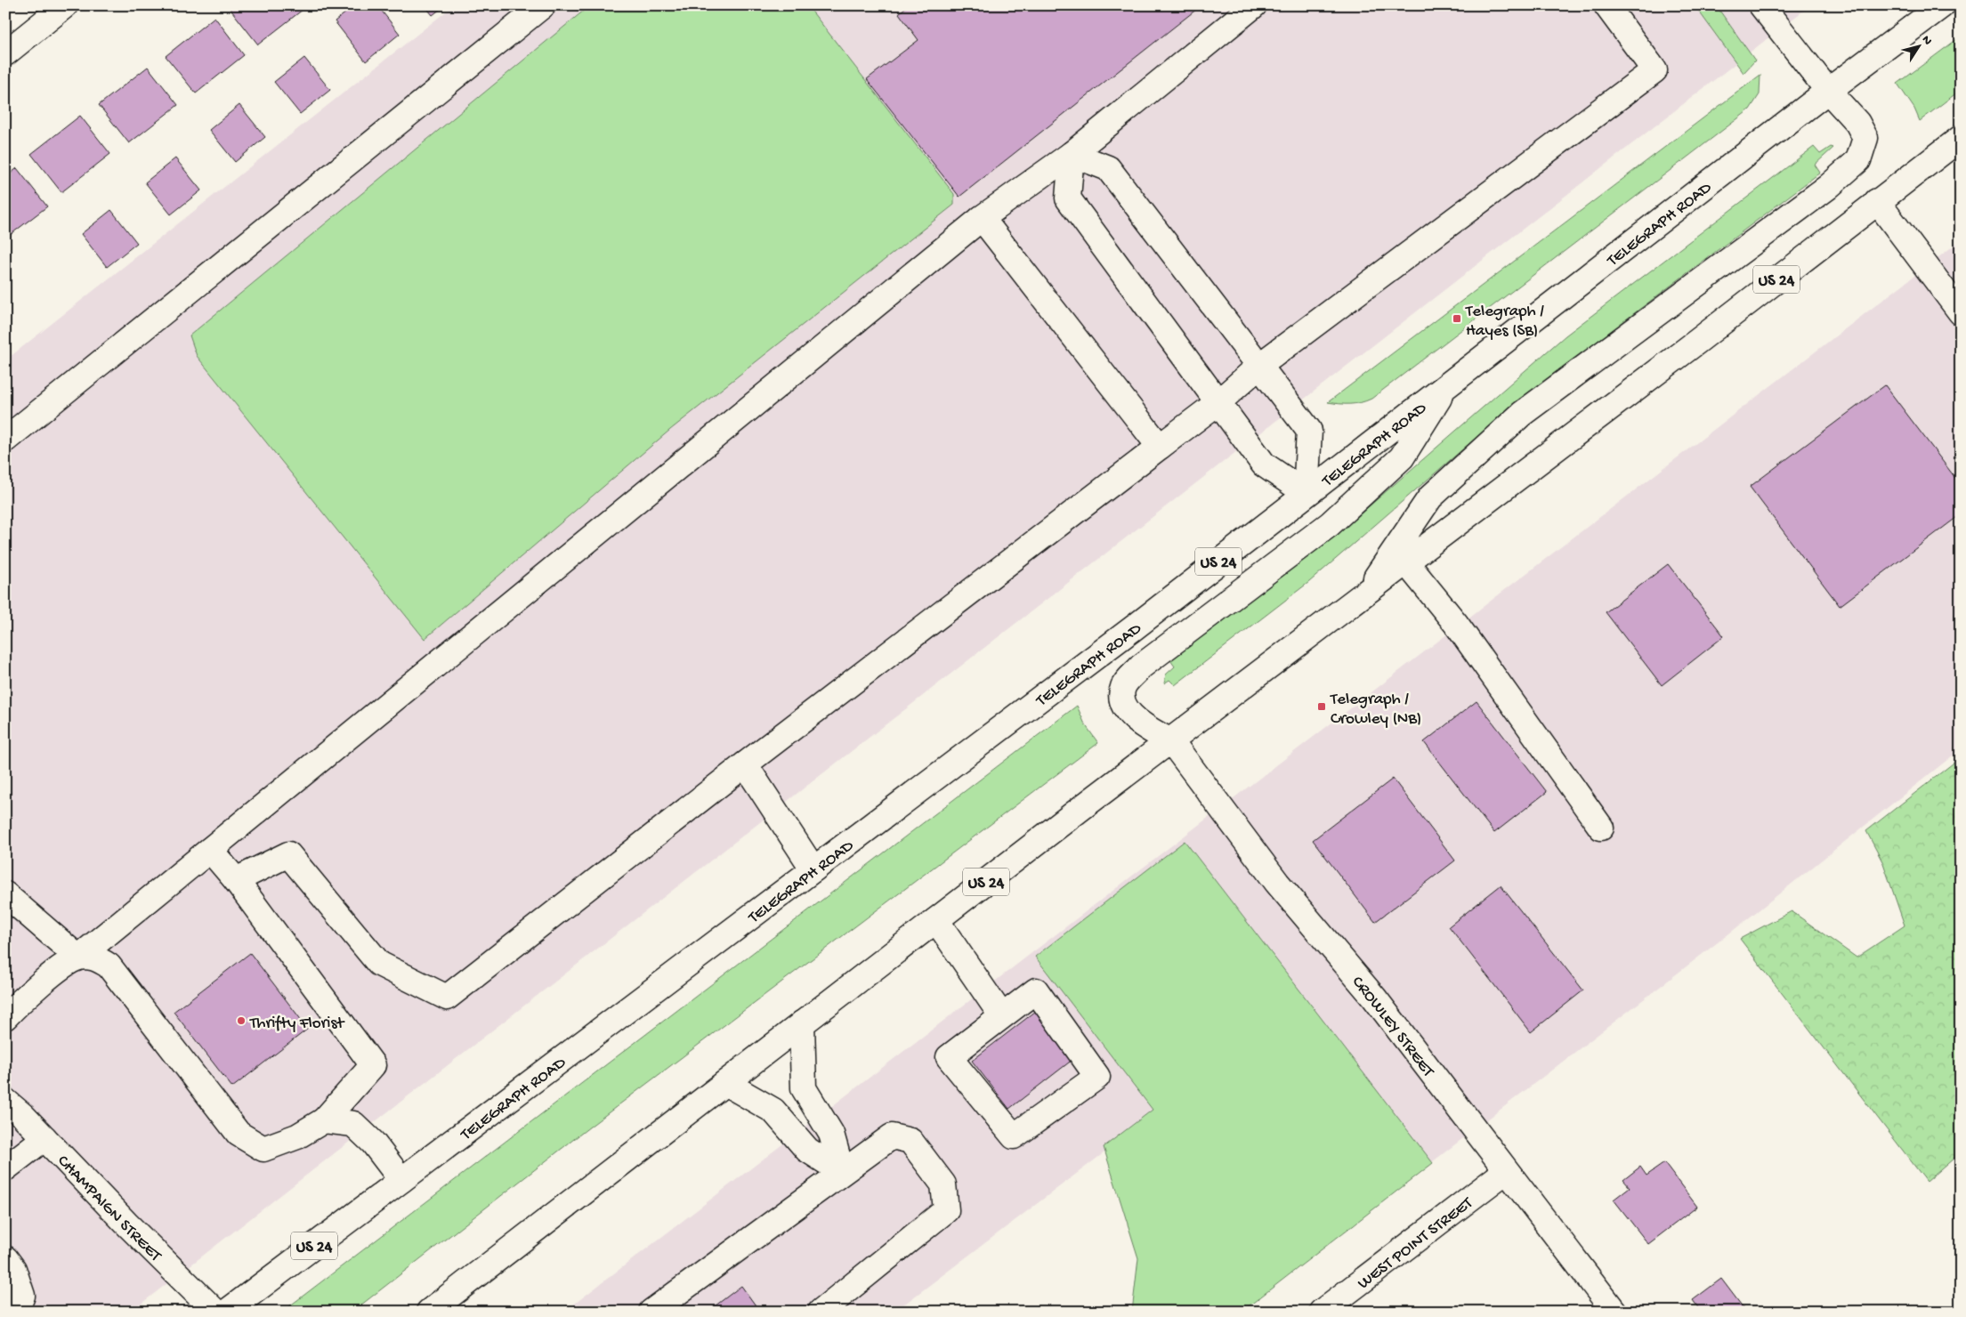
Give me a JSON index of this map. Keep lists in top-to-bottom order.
{
  "streets": {
    "main road": [
      "TELEGRAPH ROAD",
      "US 24",
      "CROWLEY STREET",
      "CHAMPAIGN STREET",
      "WEST POINT STREET"
    ]
  },
  "crossings": [
    ["US 24", "CROWLEY STREET"],
    ["CROWLEY STREET", "WEST POINT STREET"]
  ],
  "places": {
    "transit": ["Telegraph / Hayes (SB)", "Telegraph / Crowley (NB)"],
    "other": ["Thrifty Florist"]
  },
  "north": "top right"
}
